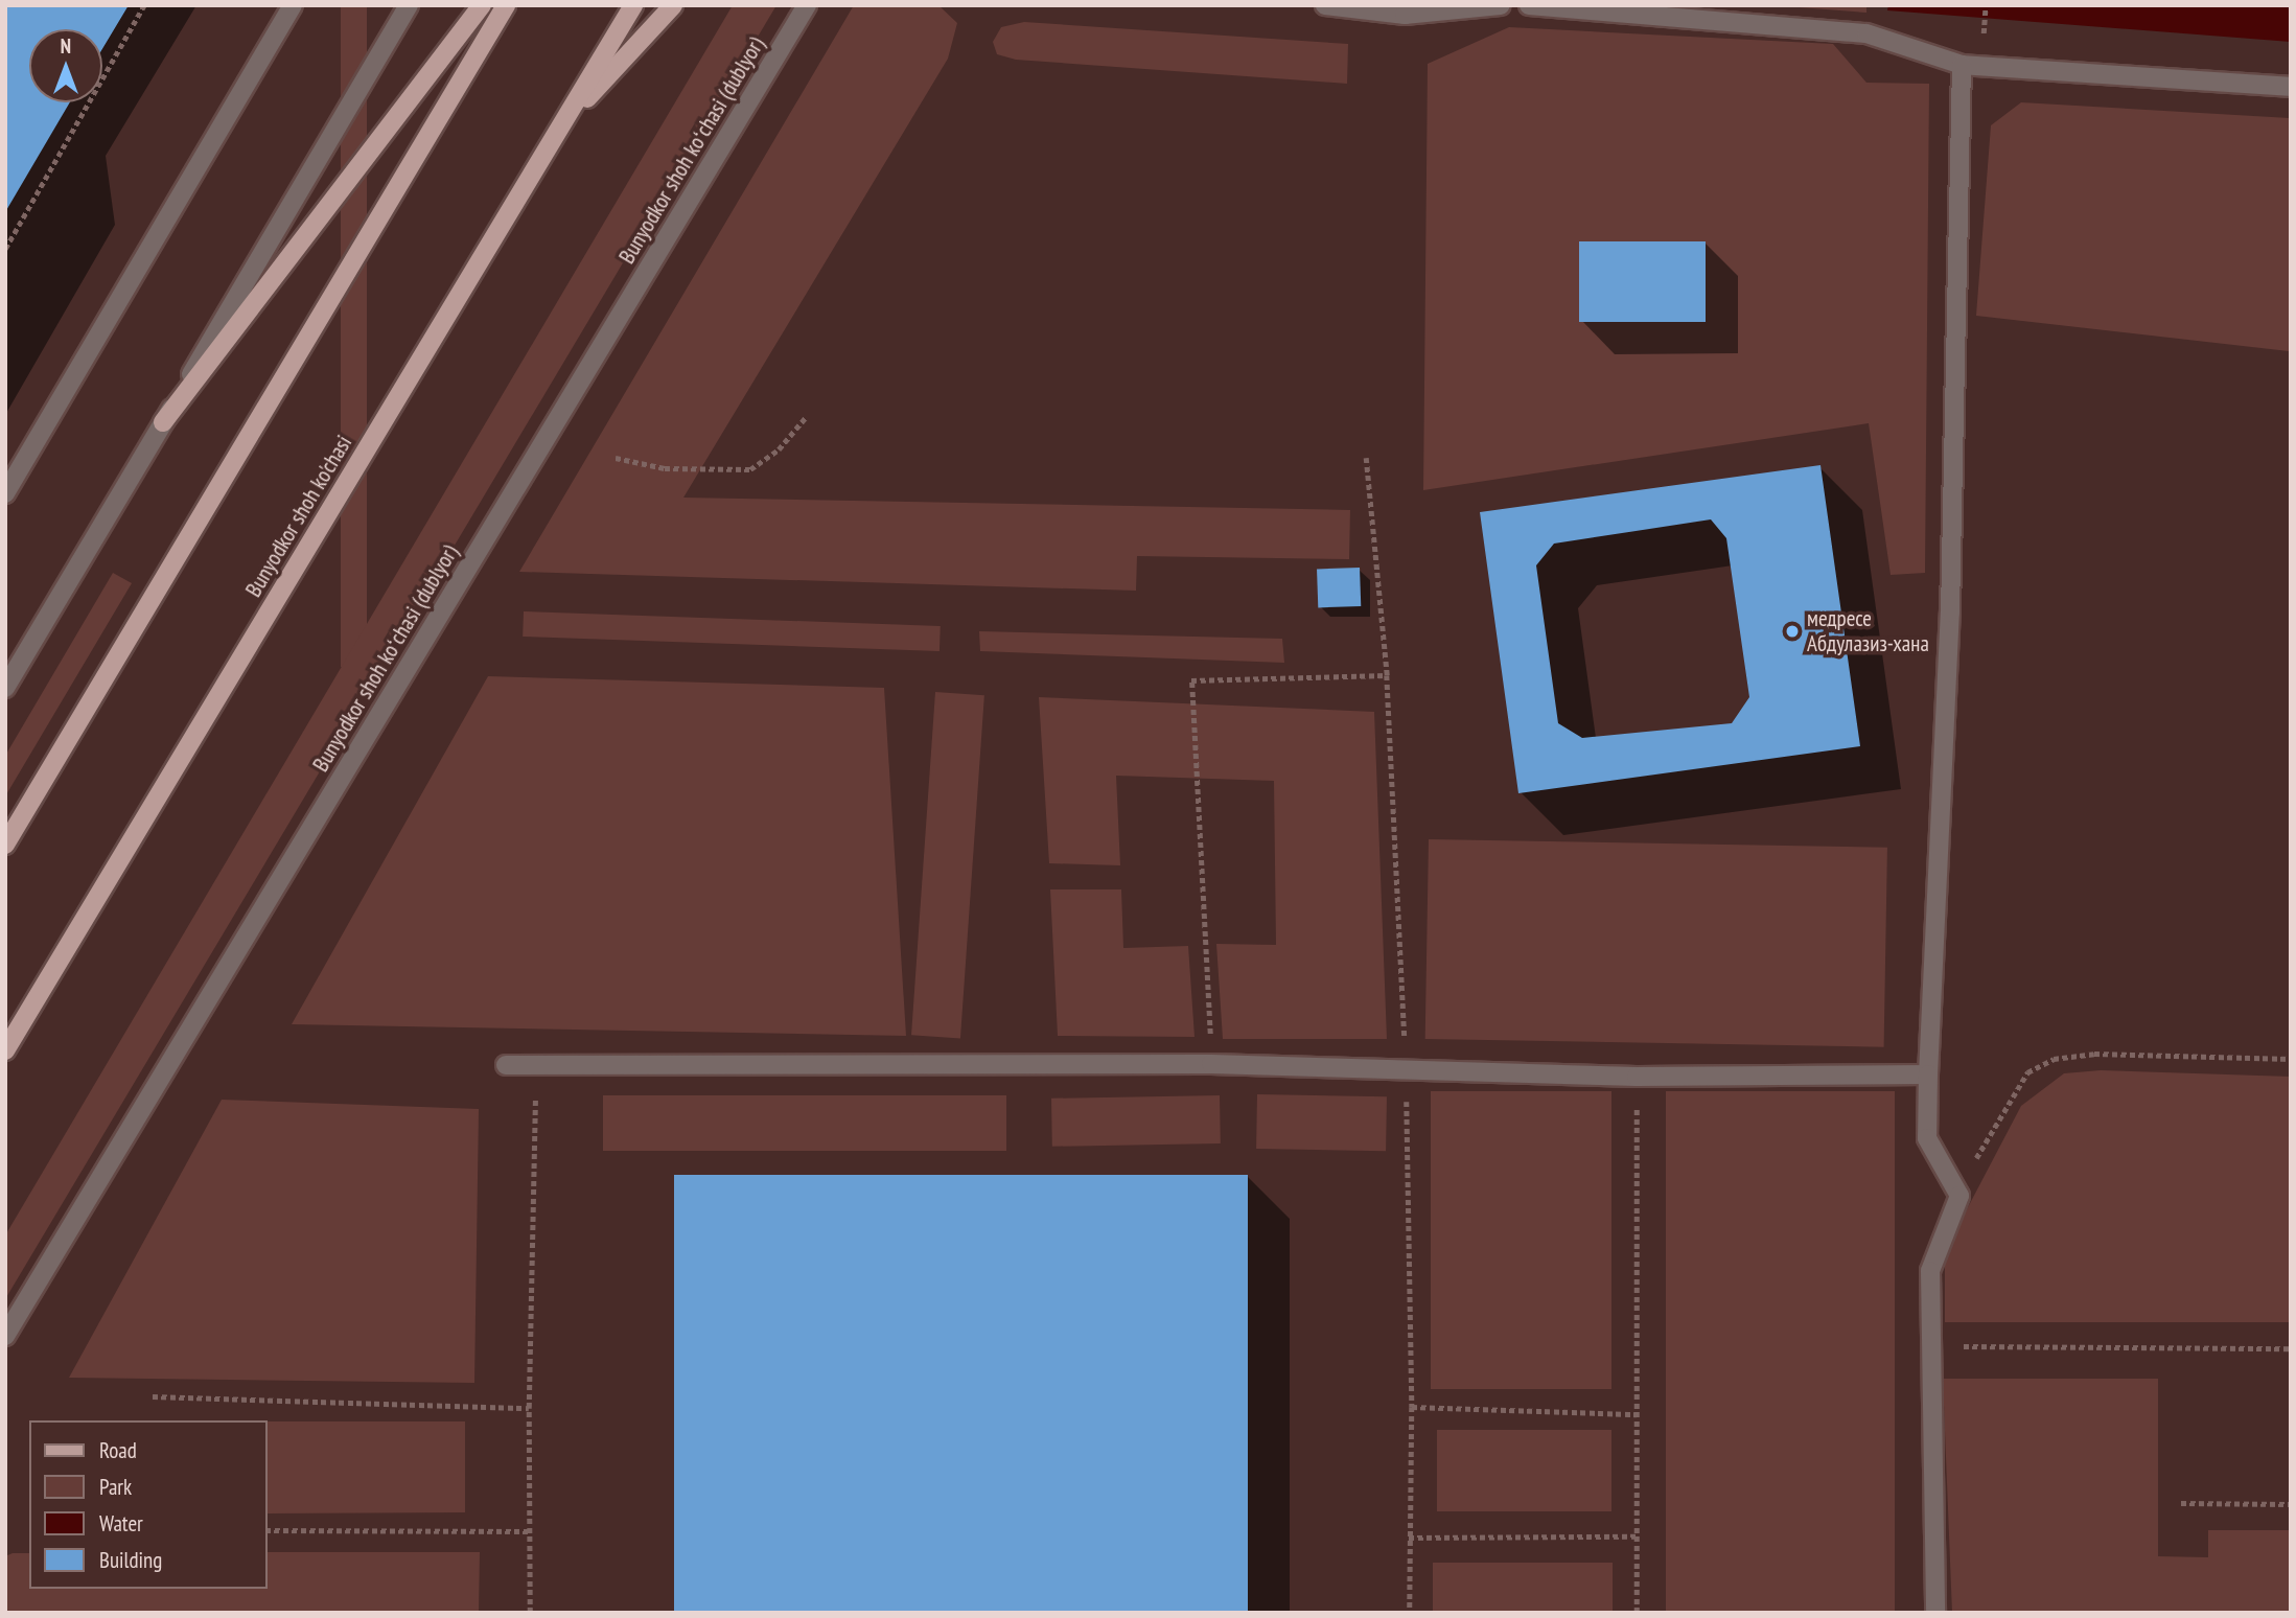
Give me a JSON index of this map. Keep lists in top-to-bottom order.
{
  "streets": {
    "main road": ["Bunyodkor shoh ko'chasi"],
    "street": ["Bunyodkor shoh koʻchasi (dublyor)"]
  },
  "places": ["медресе Абдулазиз-хана"],
  "legend": [
    "Road",
    "Park",
    "Water",
    "Building"
  ],
  "north": "top"
}
